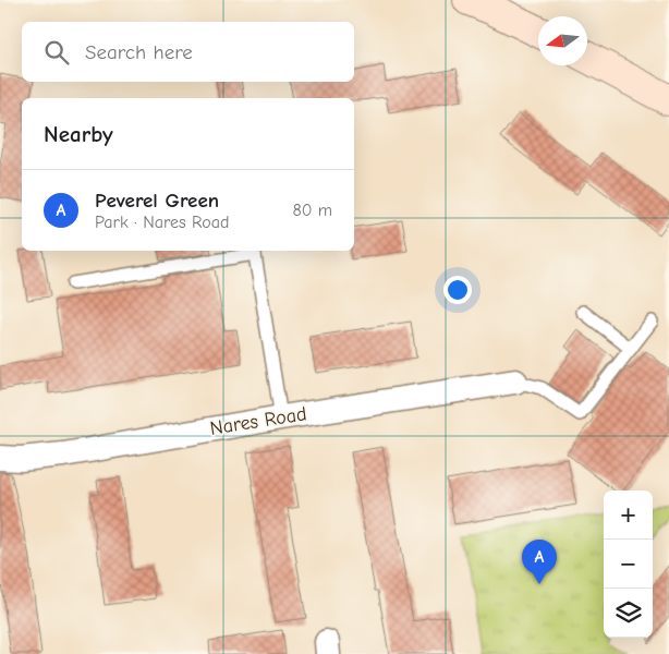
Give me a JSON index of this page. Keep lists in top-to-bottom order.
{
  "streets": {
    "street": ["Nares Road"]
  },
  "north": "left",
  "page": {
    "search": "Search here",
    "heading": "Nearby",
    "list": [
      {
        "mark": "A",
        "name": "Peverel Green",
        "note": "Park · Nares Road",
        "value": "80 m"
      }
    ],
    "map_buttons": ["+", "−"],
    "pins": "A"
  }
}
